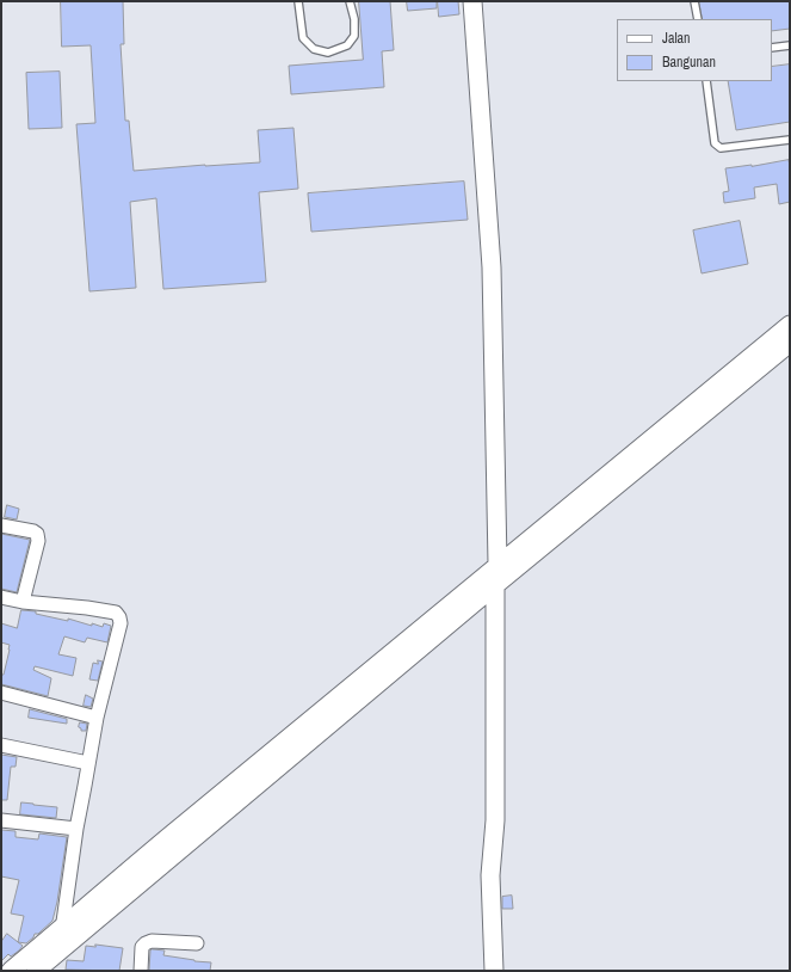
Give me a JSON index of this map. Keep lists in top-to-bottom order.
{
  "legend": ["Jalan", "Bangunan"]
}
